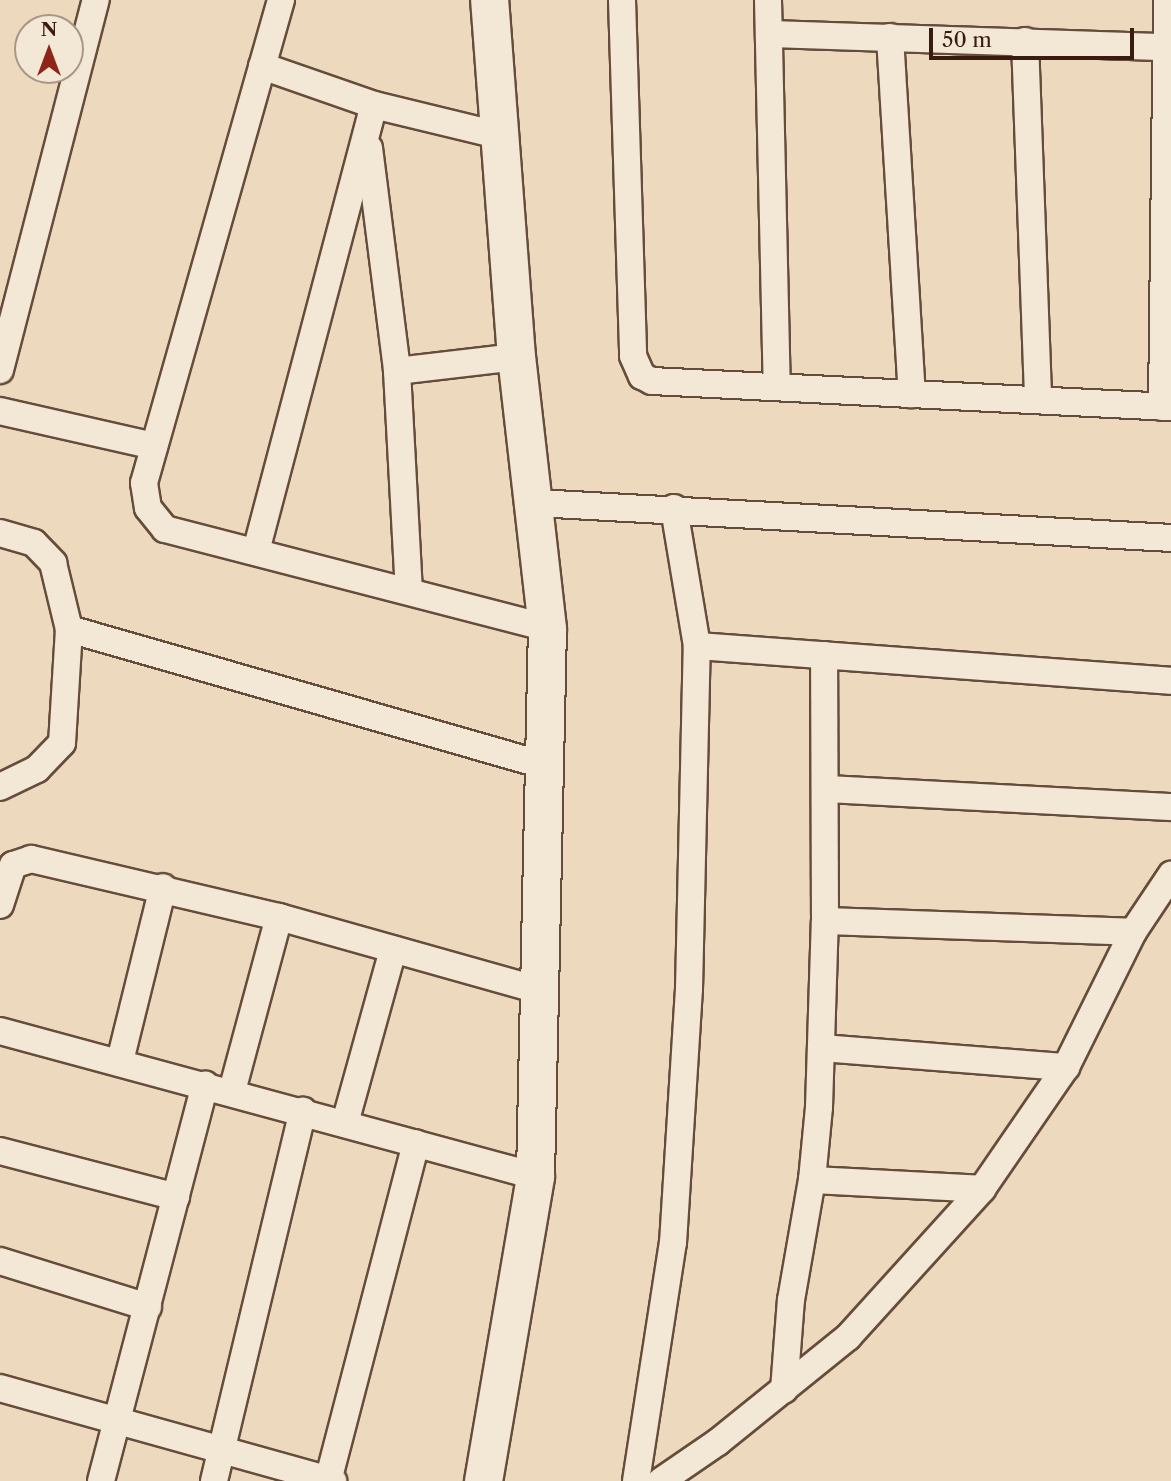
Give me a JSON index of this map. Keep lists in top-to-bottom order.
{
  "scale_bar": "50 m",
  "north": "top"
}
